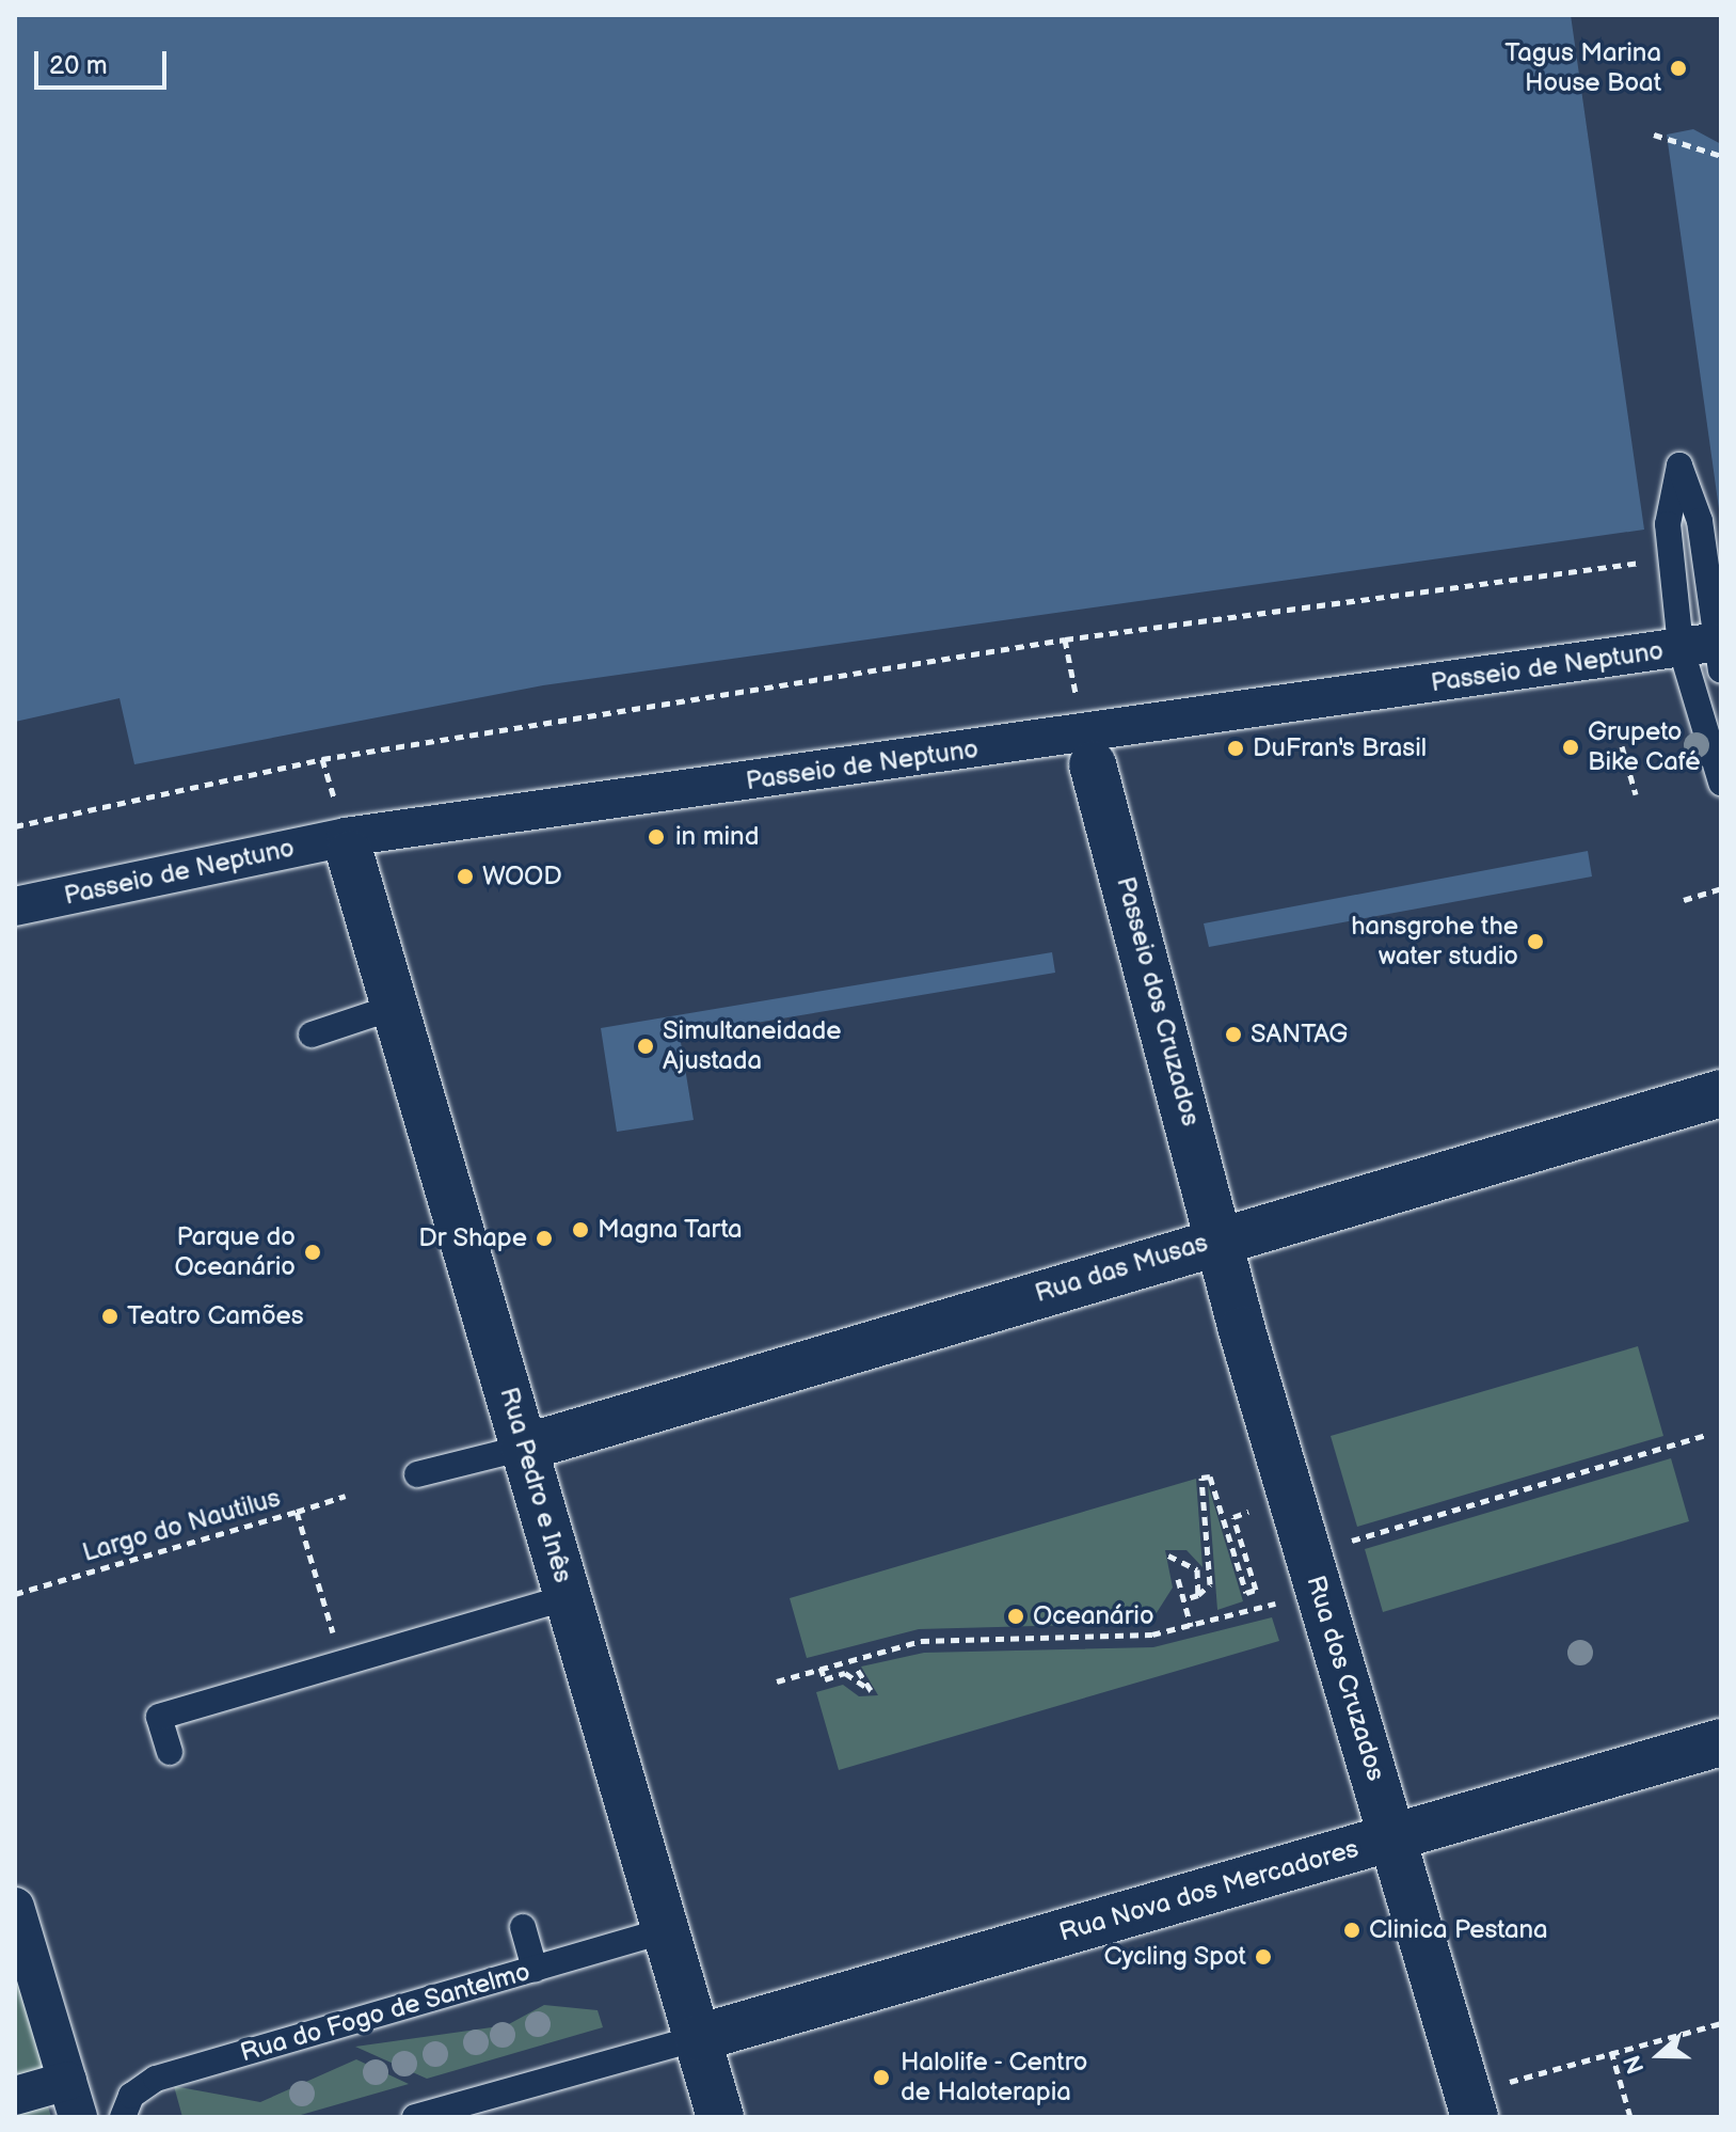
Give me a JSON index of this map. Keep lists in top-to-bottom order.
{
  "streets": {
    "street": [
      "Passeio de Neptuno",
      "Passeio dos Cruzados",
      "Rua das Musas",
      "Rua Pedro e Inês",
      "Rua dos Cruzados",
      "Rua Nova dos Mercadores"
    ],
    "lane": ["Rua do Fogo de Santelmo"],
    "path": ["Largo do Nautilus"]
  },
  "crossings": [
    ["Passeio dos Cruzados", "Rua das Musas"],
    ["Passeio dos Cruzados", "Rua dos Cruzados"],
    ["Rua das Musas", "Rua Pedro e Inês"],
    ["Rua das Musas", "Rua dos Cruzados"],
    ["Rua Pedro e Inês", "Rua Nova dos Mercadores"],
    ["Rua Pedro e Inês", "Rua do Fogo de Santelmo"],
    ["Rua dos Cruzados", "Rua Nova dos Mercadores"]
  ],
  "places": [
    "Tagus Marina House Boat",
    "Grupeto Bike Café",
    "DuFran's Brasil",
    "in mind",
    "WOOD",
    "hansgrohe the water studio",
    "SANTAG",
    "Simultaneidade Ajustada",
    "Magna Tarta",
    "Dr Shape",
    "Parque do Oceanário",
    "Teatro Camões",
    "Oceanário",
    "Clinica Pestana",
    "Cycling Spot",
    "Halolife - Centro de Haloterapia"
  ],
  "scale_bar": "20 m",
  "north": "left"
}
